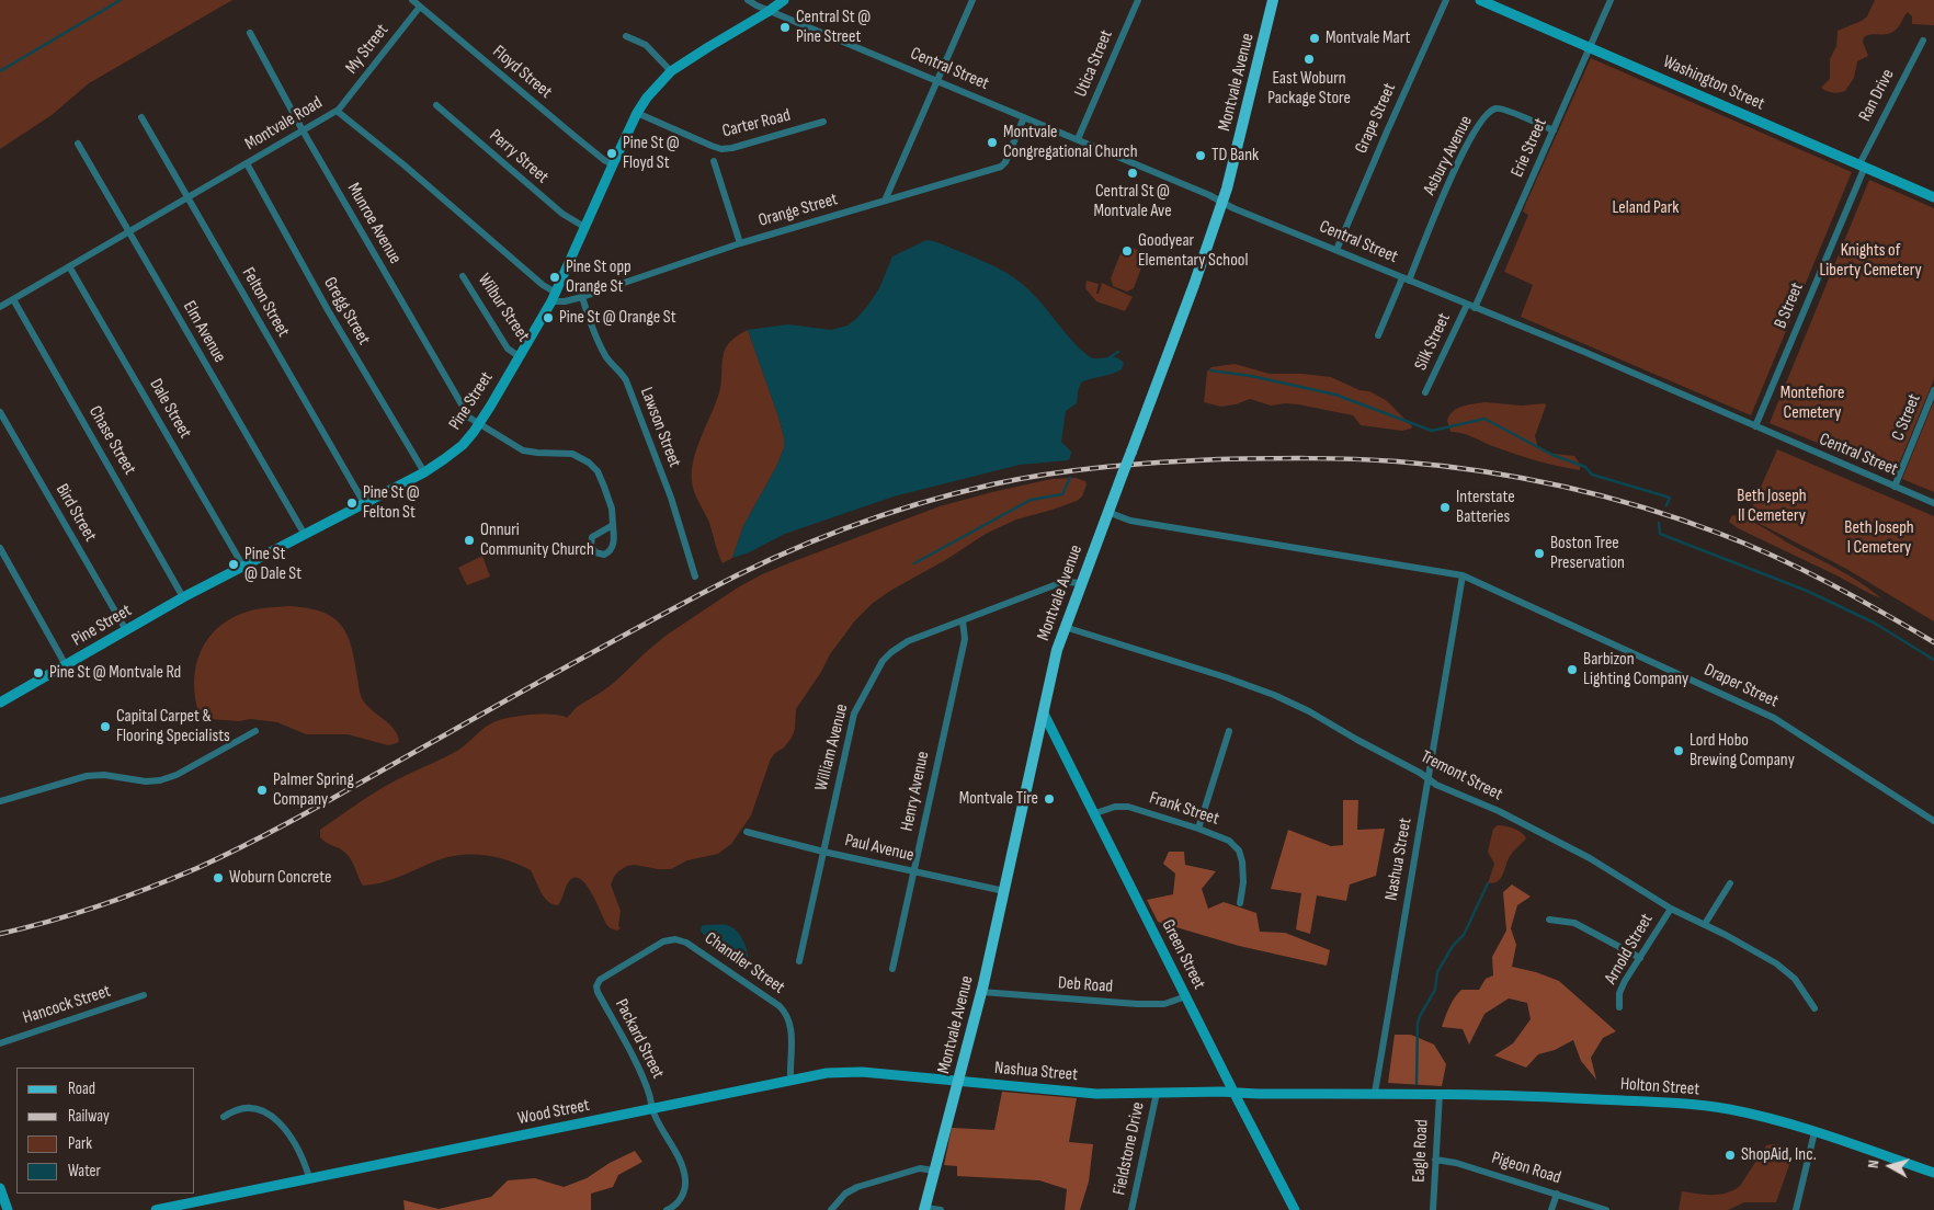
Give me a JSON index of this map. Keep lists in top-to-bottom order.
{
  "streets": {
    "main road": ["Montvale Avenue"],
    "street": [
      "My Street",
      "Utica Street",
      "Central Street",
      "Floyd Street",
      "Washington Street",
      "Ran Drive",
      "Grape Street",
      "Montvale Road",
      "Carter Road",
      "Erie Street",
      "Asbury Avenue",
      "Perry Street",
      "Orange Street",
      "Munroe Avenue",
      "Felton Street",
      "B Street",
      "Wilbur Street",
      "Gregg Street",
      "Elm Avenue",
      "Silk Street",
      "Pine Street",
      "Dale Street",
      "C Street",
      "Lawson Street",
      "Chase Street",
      "Bird Street",
      "Draper Street",
      "William Avenue",
      "Tremont Street",
      "Henry Avenue",
      "Frank Street",
      "Paul Avenue",
      "Nashua Street",
      "Arnold Street",
      "Green Street",
      "Chandler Street",
      "Deb Road",
      "Hancock Street",
      "Packard Street",
      "Holton Street",
      "Wood Street",
      "Fieldstone Drive",
      "Eagle Road",
      "Pigeon Road"
    ]
  },
  "crossings": [
    ["My Street", "Floyd Street"],
    ["My Street", "Montvale Road"],
    ["Utica Street", "Central Street"],
    ["Central Street", "Montvale Avenue"],
    ["Central Street", "Grape Street"],
    ["Central Street", "Erie Street"],
    ["Central Street", "Asbury Avenue"],
    ["Central Street", "Orange Street"],
    ["Central Street", "B Street"],
    ["Central Street", "Silk Street"],
    ["Central Street", "Pine Street"],
    ["Central Street", "C Street"],
    ["Floyd Street", "Pine Street"],
    ["Montvale Avenue", "William Avenue"],
    ["Montvale Avenue", "Tremont Street"],
    ["Montvale Avenue", "Paul Avenue"],
    ["Montvale Avenue", "Nashua Street"],
    ["Montvale Avenue", "Green Street"],
    ["Montvale Avenue", "Deb Road"],
    ["Montvale Avenue", "Wood Street"],
    ["Washington Street", "Ran Drive"],
    ["Washington Street", "Erie Street"],
    ["Washington Street", "B Street"],
    ["Ran Drive", "B Street"],
    ["Montvale Road", "Orange Street"],
    ["Montvale Road", "Munroe Avenue"],
    ["Montvale Road", "Felton Street"],
    ["Montvale Road", "Gregg Street"],
    ["Montvale Road", "Elm Avenue"],
    ["Montvale Road", "Pine Street"],
    ["Montvale Road", "Dale Street"],
    ["Montvale Road", "Chase Street"],
    ["Carter Road", "Pine Street"],
    ["Erie Street", "Asbury Avenue"],
    ["Erie Street", "Silk Street"],
    ["Perry Street", "Pine Street"],
    ["Orange Street", "Pine Street"],
    ["Orange Street", "Lawson Street"],
    ["Munroe Avenue", "Pine Street"],
    ["Felton Street", "Pine Street"],
    ["Wilbur Street", "Pine Street"],
    ["Gregg Street", "Pine Street"],
    ["Elm Avenue", "Pine Street"],
    ["Pine Street", "Dale Street"],
    ["Pine Street", "Chase Street"],
    ["Pine Street", "Bird Street"],
    ["Draper Street", "Nashua Street"],
    ["William Avenue", "Henry Avenue"],
    ["William Avenue", "Paul Avenue"],
    ["Tremont Street", "Nashua Street"],
    ["Tremont Street", "Arnold Street"],
    ["Henry Avenue", "Paul Avenue"],
    ["Frank Street", "Green Street"],
    ["Nashua Street", "Green Street"],
    ["Nashua Street", "Holton Street"],
    ["Nashua Street", "Wood Street"],
    ["Nashua Street", "Fieldstone Drive"],
    ["Green Street", "Deb Road"],
    ["Chandler Street", "Packard Street"],
    ["Chandler Street", "Wood Street"],
    ["Packard Street", "Wood Street"],
    ["Holton Street", "Eagle Road"],
    ["Eagle Road", "Pigeon Road"]
  ],
  "parks": [
    "Leland Park",
    "Knights of Liberty Cemetery",
    "Montefiore Cemetery",
    "Beth Joseph II Cemetery",
    "Beth Joseph I Cemetery"
  ],
  "places": [
    "Central St @ Pine Street",
    "Montvale Mart",
    "East Woburn Package Store",
    "Montvale Congregational Church",
    "Pine St @ Floyd St",
    "TD Bank",
    "Central St @ Montvale Ave",
    "Goodyear Elementary School",
    "Pine St opp Orange St",
    "Pine St @ Orange St",
    "Pine St @ Felton St",
    "Interstate Batteries",
    "Onnuri Community Church",
    "Boston Tree Preservation",
    "Pine St @ Dale St",
    "Barbizon Lighting Company",
    "Pine St @ Montvale Rd",
    "Capital Carpet & Flooring Specialists",
    "Lord Hobo Brewing Company",
    "Palmer Spring Company",
    "Montvale Tire",
    "Woburn Concrete",
    "ShopAid, Inc."
  ],
  "legend": [
    "Road",
    "Railway",
    "Park",
    "Water"
  ],
  "north": "left"
}
